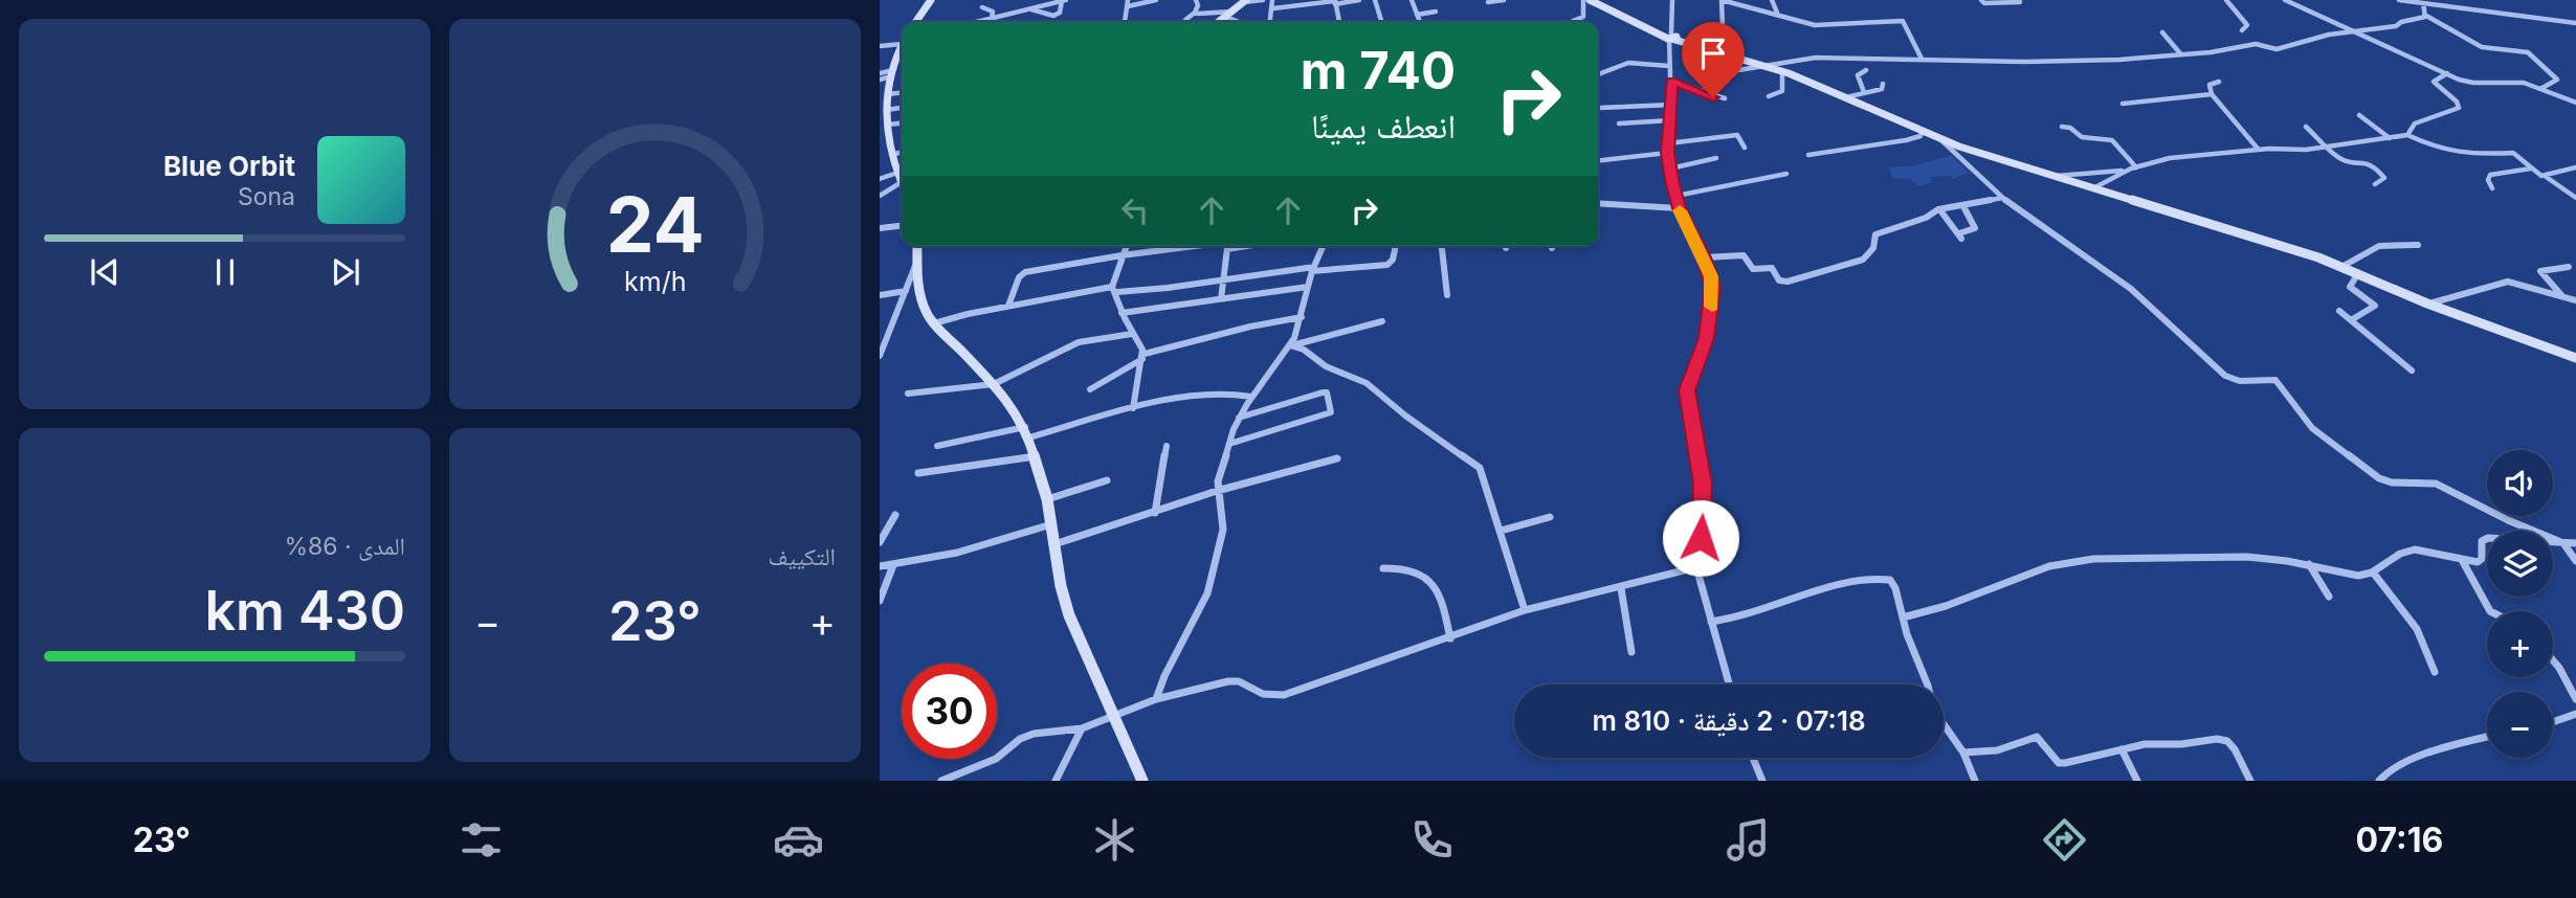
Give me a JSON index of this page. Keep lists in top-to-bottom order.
{
  "page": {
    "turn": ["740 m", "انعطف يمينًا"],
    "song": ["Blue Orbit", "Sona"],
    "tile": [
      "التكييف",
      ["المدى · 86%", "430 km"]
    ],
    "map_buttons": ["+", "−"],
    "heat": ["−", "23°", "+"],
    "limit": "30",
    "trip": "07:18 · 2 دقيقة · 810 m",
    "tabs": ["07:16", "23°"],
    "gauge": ["24", "km/h"]
  }
}
